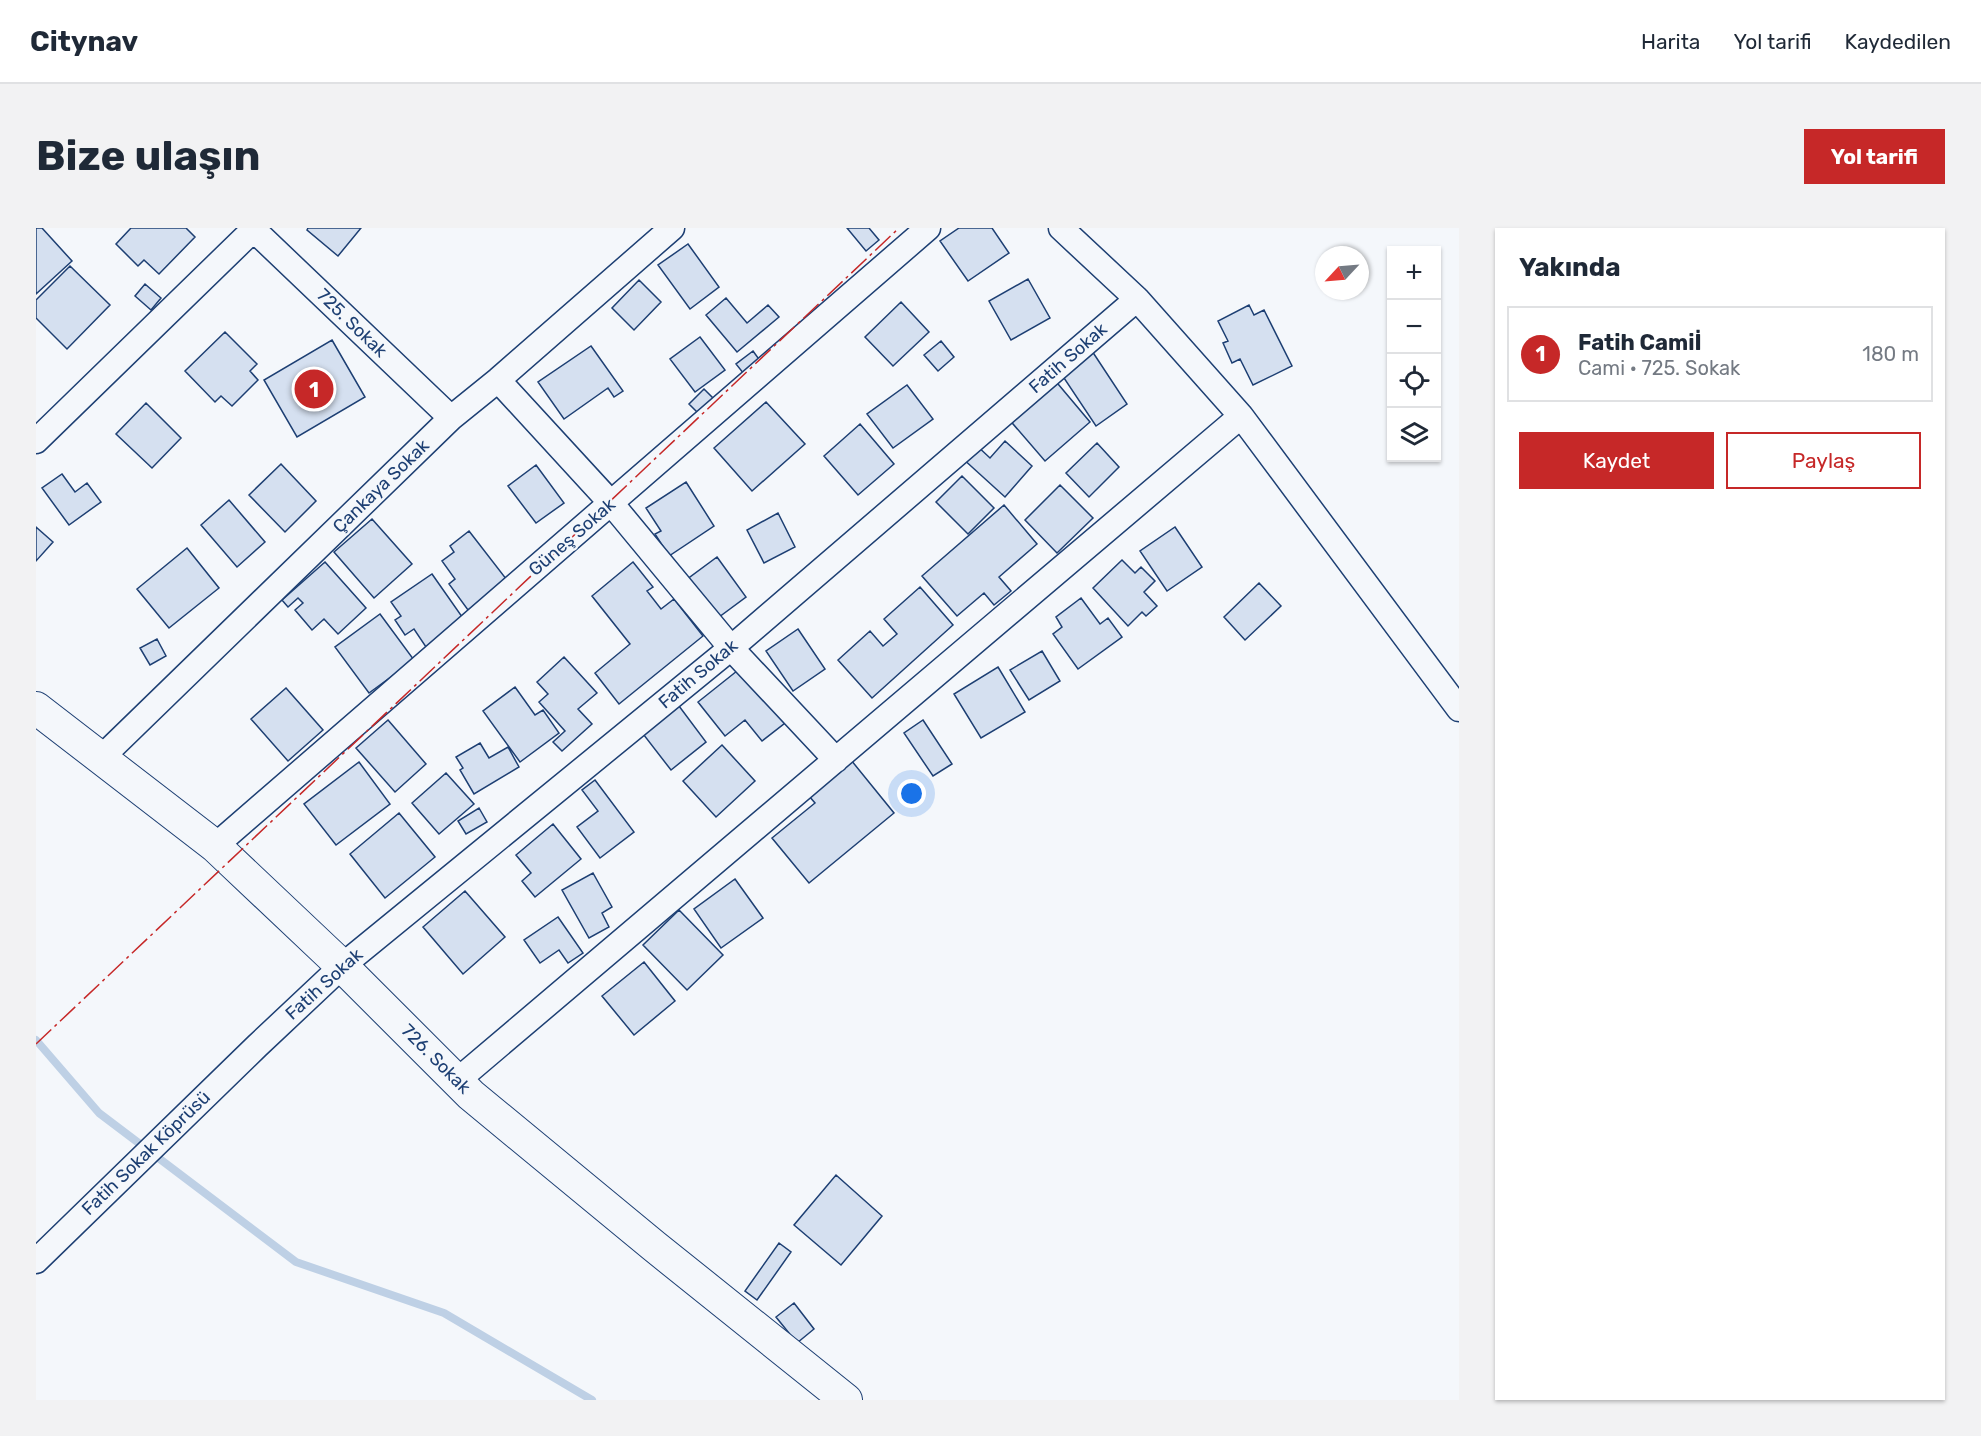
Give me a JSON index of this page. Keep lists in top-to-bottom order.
{
  "streets": {
    "street": [
      "725. Sokak",
      "Fatih Sokak",
      "Çankaya Sokak",
      "Güneş Sokak",
      "726. Sokak",
      "Fatih Sokak Köprüsü"
    ]
  },
  "crossings": [
    ["725. Sokak", "Çankaya Sokak"],
    ["Fatih Sokak", "726. Sokak"],
    ["Fatih Sokak", "Fatih Sokak Köprüsü"],
    ["Çankaya Sokak", "726. Sokak"],
    ["Güneş Sokak", "726. Sokak"]
  ],
  "north": "bottom left",
  "page": {
    "header": "Citynav",
    "nav": ["Harita", "Yol tarifi", "Kaydedilen"],
    "buttons": [
      "Yol tarifi",
      ["Kaydet", "Paylaş"]
    ],
    "title": "Bize ulaşın",
    "heading": "Yakında",
    "map_buttons": ["+", "−"],
    "list": [
      {
        "mark": "1",
        "name": "Fatih Camiİ",
        "note": "Cami · 725. Sokak",
        "value": "180 m"
      }
    ],
    "pins": "1"
  }
}
